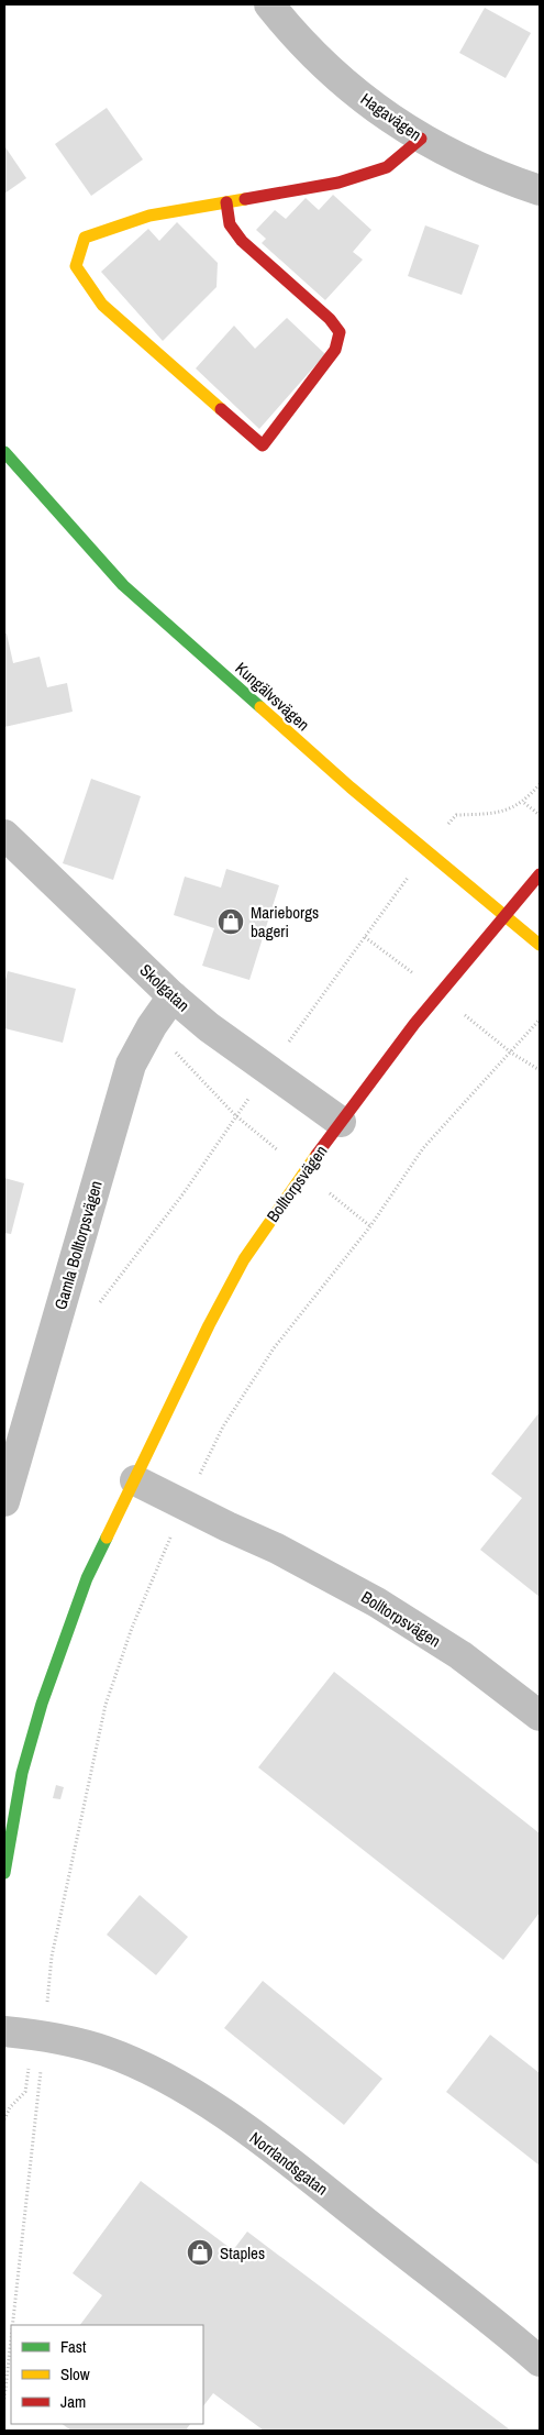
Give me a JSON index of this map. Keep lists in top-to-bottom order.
{
  "streets": {
    "street": [
      "Hagavägen",
      "Kungälvsvägen",
      "Skolgatan",
      "Bolltorpsvägen",
      "Gamla Bolltorpsvägen",
      "Norrlandsgatan"
    ]
  },
  "crossings": [
    ["Kungälvsvägen", "Bolltorpsvägen"],
    ["Skolgatan", "Bolltorpsvägen"],
    ["Skolgatan", "Gamla Bolltorpsvägen"]
  ],
  "places": {
    "shop": ["Marieborgs bageri", "Staples"]
  },
  "legend": ["Fast", "Slow", "Jam"]
}
